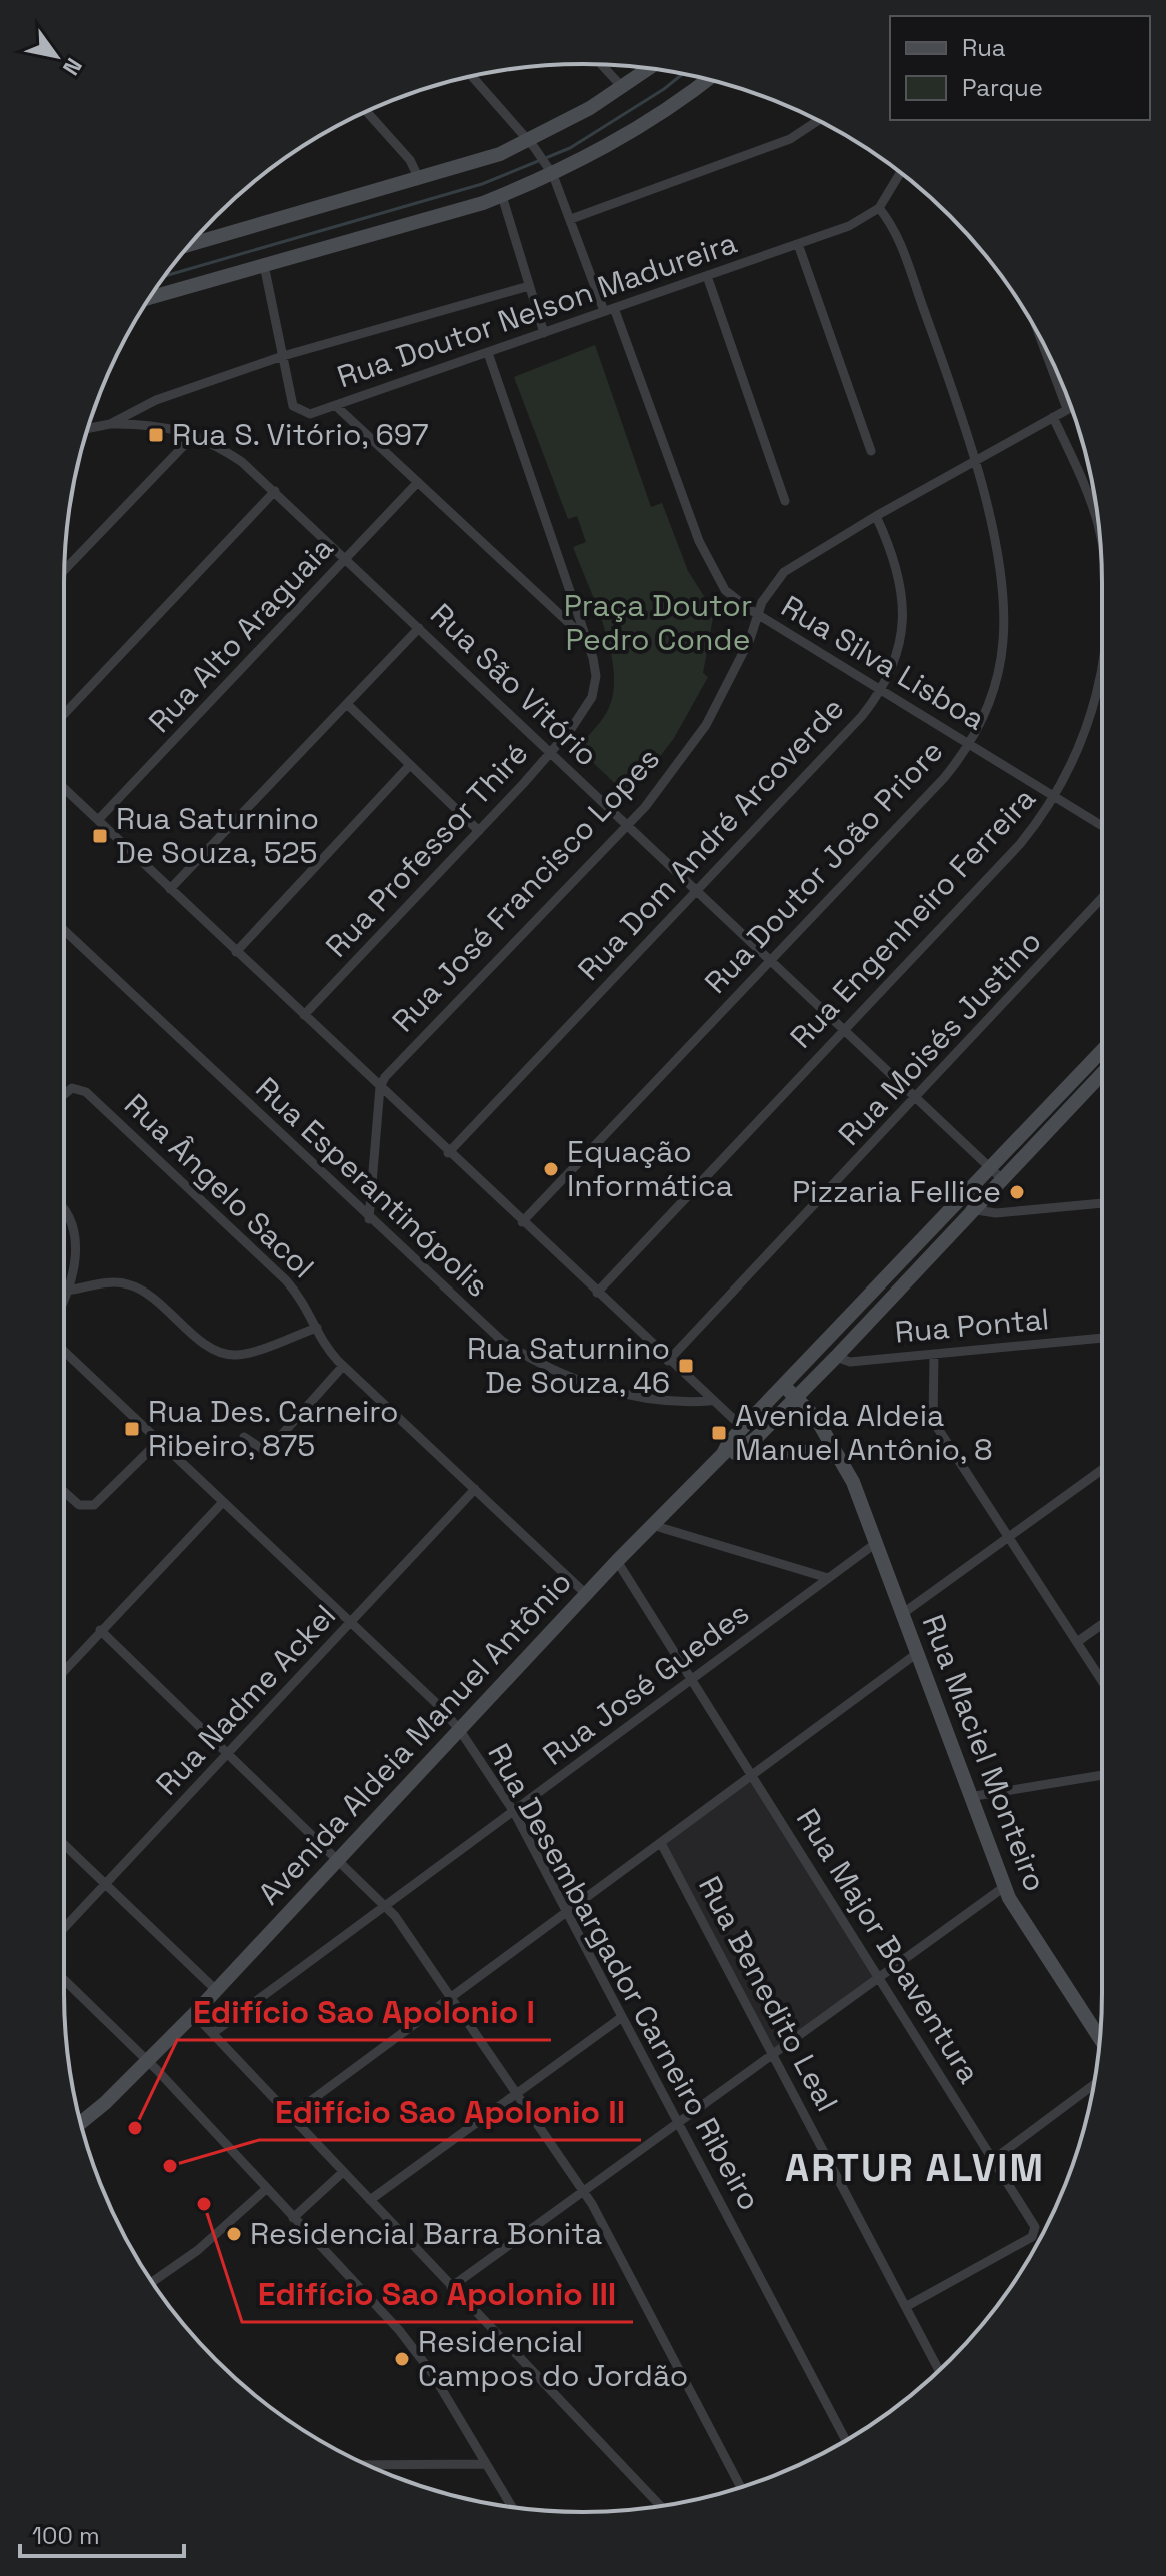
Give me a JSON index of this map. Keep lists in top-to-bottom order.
{
  "streets": {
    "street": [
      "Rua Doutor Nelson Madureira",
      "Rua Alto Araguaia",
      "Rua Silva Lisboa",
      "Rua São Vitório",
      "Rua Dom André Arcoverde",
      "Rua Professor Thiré",
      "Rua Doutor João Priore",
      "Rua José Francisco Lopes",
      "Rua Engenheiro Ferreira",
      "Rua Moisés Justino",
      "Rua Ângelo Sacol",
      "Rua Esperantinópolis",
      "Rua Pontal",
      "Rua José Guedes",
      "Rua Nadme Ackel",
      "Avenida Aldeia Manuel Antônio",
      "Rua Maciel Monteiro",
      "Rua Major Boaventura",
      "Rua Desembargador Carneiro Ribeiro",
      "Rua Benedito Leal"
    ]
  },
  "crossings": [
    ["Rua Doutor Nelson Madureira", "Rua Silva Lisboa"],
    ["Rua Doutor Nelson Madureira", "Rua Professor Thiré"],
    ["Rua Doutor Nelson Madureira", "Rua Doutor João Priore"],
    ["Rua Alto Araguaia", "Rua São Vitório"],
    ["Rua Silva Lisboa", "Rua Dom André Arcoverde"],
    ["Rua Silva Lisboa", "Rua Doutor João Priore"],
    ["Rua Silva Lisboa", "Rua José Francisco Lopes"],
    ["Rua Silva Lisboa", "Rua Engenheiro Ferreira"],
    ["Rua São Vitório", "Rua Dom André Arcoverde"],
    ["Rua São Vitório", "Rua Professor Thiré"],
    ["Rua São Vitório", "Rua Doutor João Priore"],
    ["Rua São Vitório", "Rua José Francisco Lopes"],
    ["Rua São Vitório", "Rua Engenheiro Ferreira"],
    ["Rua São Vitório", "Rua Moisés Justino"],
    ["Rua São Vitório", "Avenida Aldeia Manuel Antônio"],
    ["Rua Dom André Arcoverde", "Rua José Francisco Lopes"],
    ["Rua Doutor João Priore", "Rua José Francisco Lopes"],
    ["Rua José Francisco Lopes", "Rua Engenheiro Ferreira"],
    ["Rua Ângelo Sacol", "Rua Nadme Ackel"],
    ["Rua Ângelo Sacol", "Avenida Aldeia Manuel Antônio"],
    ["Rua Pontal", "Avenida Aldeia Manuel Antônio"],
    ["Rua José Guedes", "Rua Maciel Monteiro"],
    ["Rua José Guedes", "Rua Major Boaventura"],
    ["Rua José Guedes", "Rua Desembargador Carneiro Ribeiro"],
    ["Rua Nadme Ackel", "Rua Desembargador Carneiro Ribeiro"],
    ["Avenida Aldeia Manuel Antônio", "Rua Maciel Monteiro"],
    ["Avenida Aldeia Manuel Antônio", "Rua Major Boaventura"],
    ["Avenida Aldeia Manuel Antônio", "Rua Desembargador Carneiro Ribeiro"],
    ["Rua Major Boaventura", "Rua Benedito Leal"]
  ],
  "districts": ["ARTUR ALVIM"],
  "parks": ["Praça Doutor Pedro Conde"],
  "places": {
    "transit": [
      "Rua S. Vitório, 697",
      "Rua Saturnino De Souza, 525",
      "Rua Saturnino De Souza, 46",
      "Rua Des. Carneiro Ribeiro, 875",
      "Avenida Aldeia Manuel Antônio, 8"
    ],
    "other": [
      "Equação Informática",
      "Pizzaria Fellice",
      "Edifício Sao Apolonio I",
      "Edifício Sao Apolonio II",
      "Edifício Sao Apolonio III",
      "Residencial Barra Bonita",
      "Residencial Campos do Jordão"
    ]
  },
  "legend": ["Rua", "Parque"],
  "scale_bar": "100 m",
  "north": "bottom right"
}
